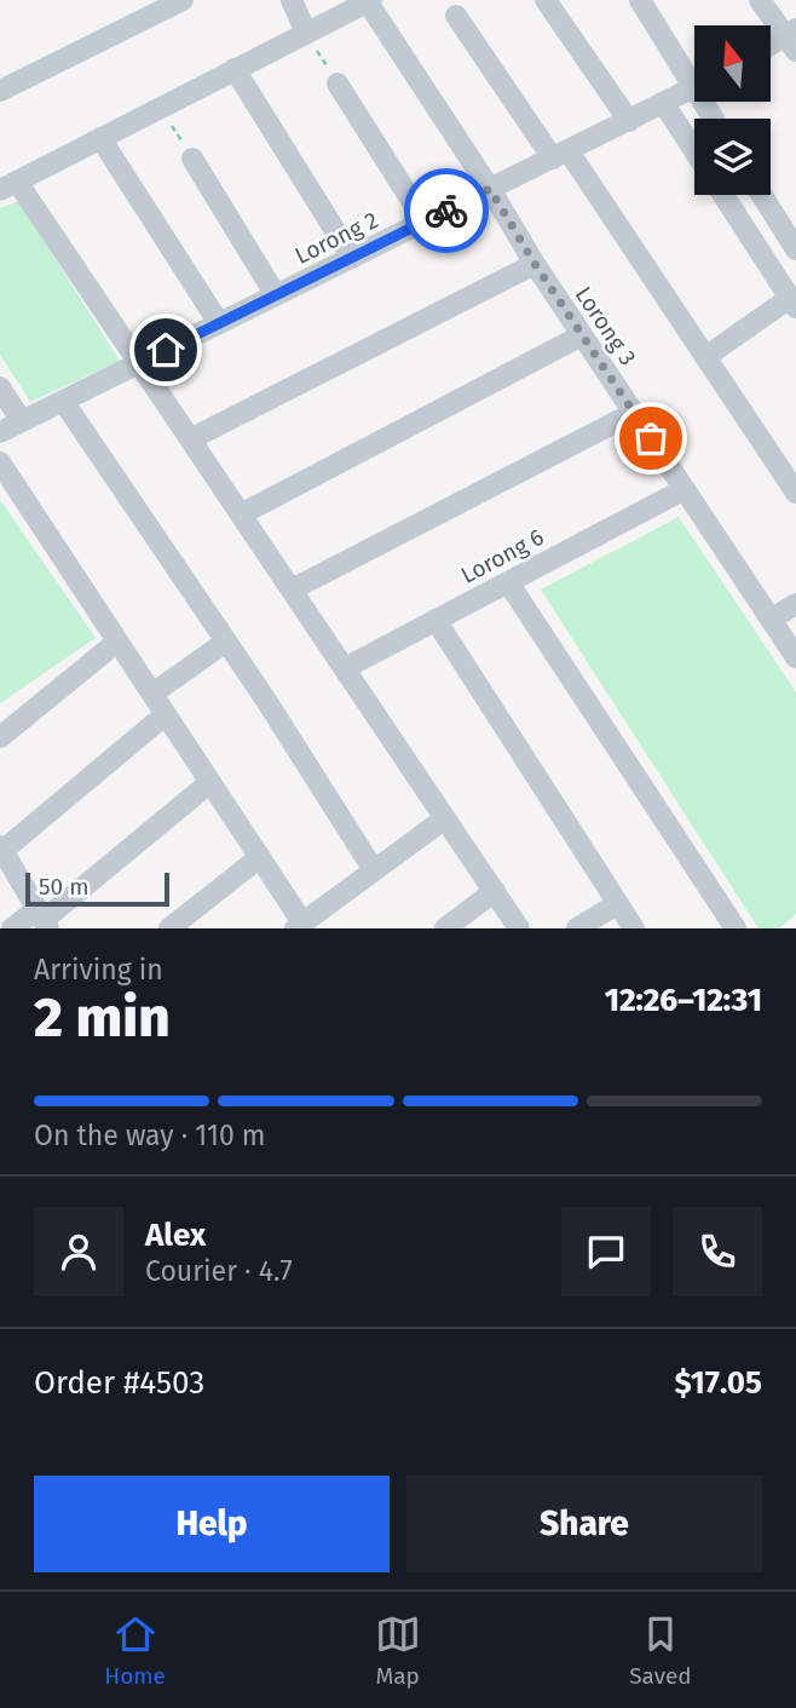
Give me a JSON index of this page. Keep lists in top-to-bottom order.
{
  "streets": {
    "street": ["Lorong 2", "Lorong 3", "Lorong 6"]
  },
  "crossings": [
    ["Lorong 2", "Lorong 3"],
    ["Lorong 3", "Lorong 6"]
  ],
  "scale_bar": "50 m",
  "north": "top",
  "page": {
    "scale": "50 m",
    "heading": ["2 min", "Arriving in", "12:26–12:31"],
    "panel": [
      "Alex",
      "Courier · 4.7",
      "Order #4503",
      "$17.05"
    ],
    "bar": "On the way · 110 m",
    "buttons": ["Help", "Share"],
    "tabs": ["Home", "Map", "Saved"]
  }
}
